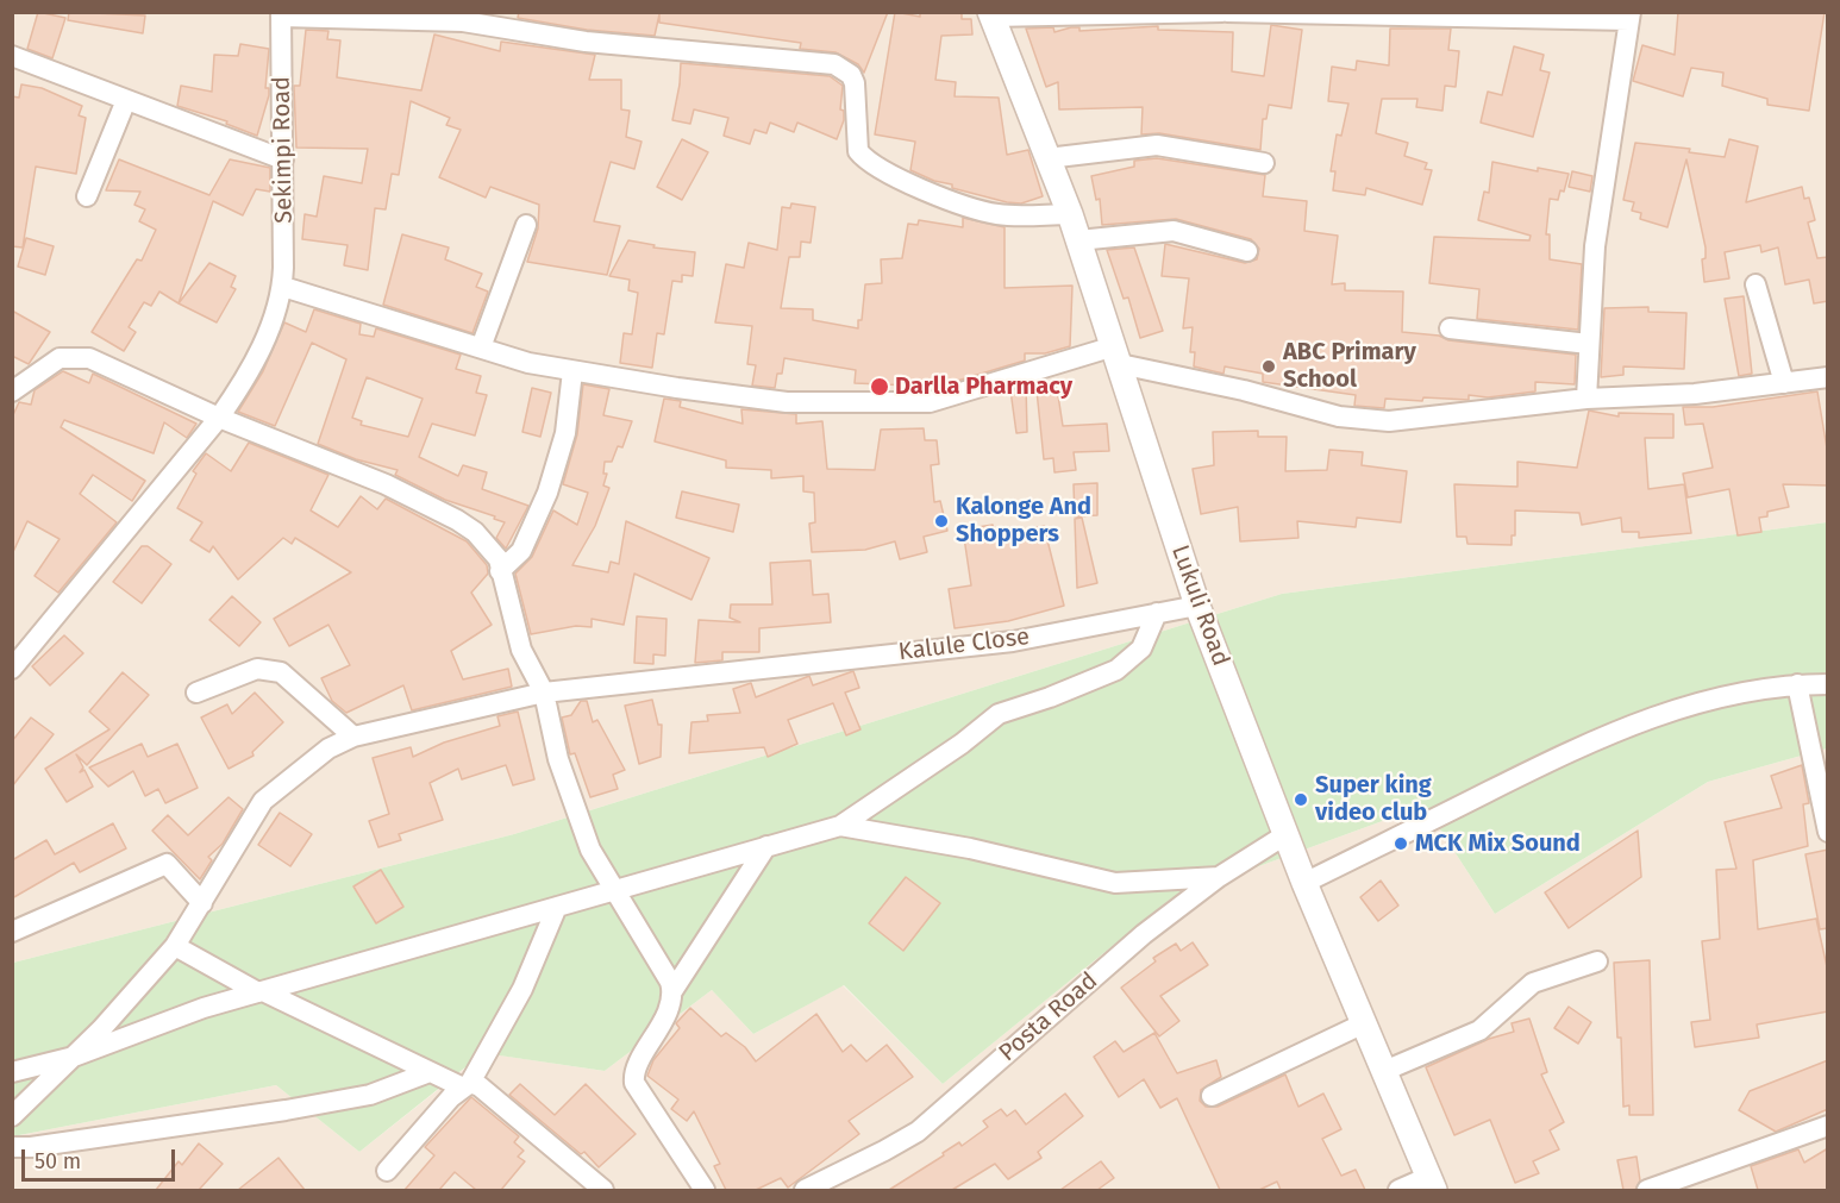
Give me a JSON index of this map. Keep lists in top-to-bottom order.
{
  "streets": {
    "street": [
      "Sekimpi Road",
      "Lukuli Road",
      "Kalule Close",
      "Posta Road"
    ]
  },
  "crossings": [
    ["Lukuli Road", "Kalule Close"],
    ["Lukuli Road", "Posta Road"]
  ],
  "places": [
    "ABC Primary School",
    "Darlla Pharmacy",
    "Kalonge And Shoppers",
    "Super king video club",
    "MCK Mix Sound"
  ],
  "scale_bar": "50 m"
}
